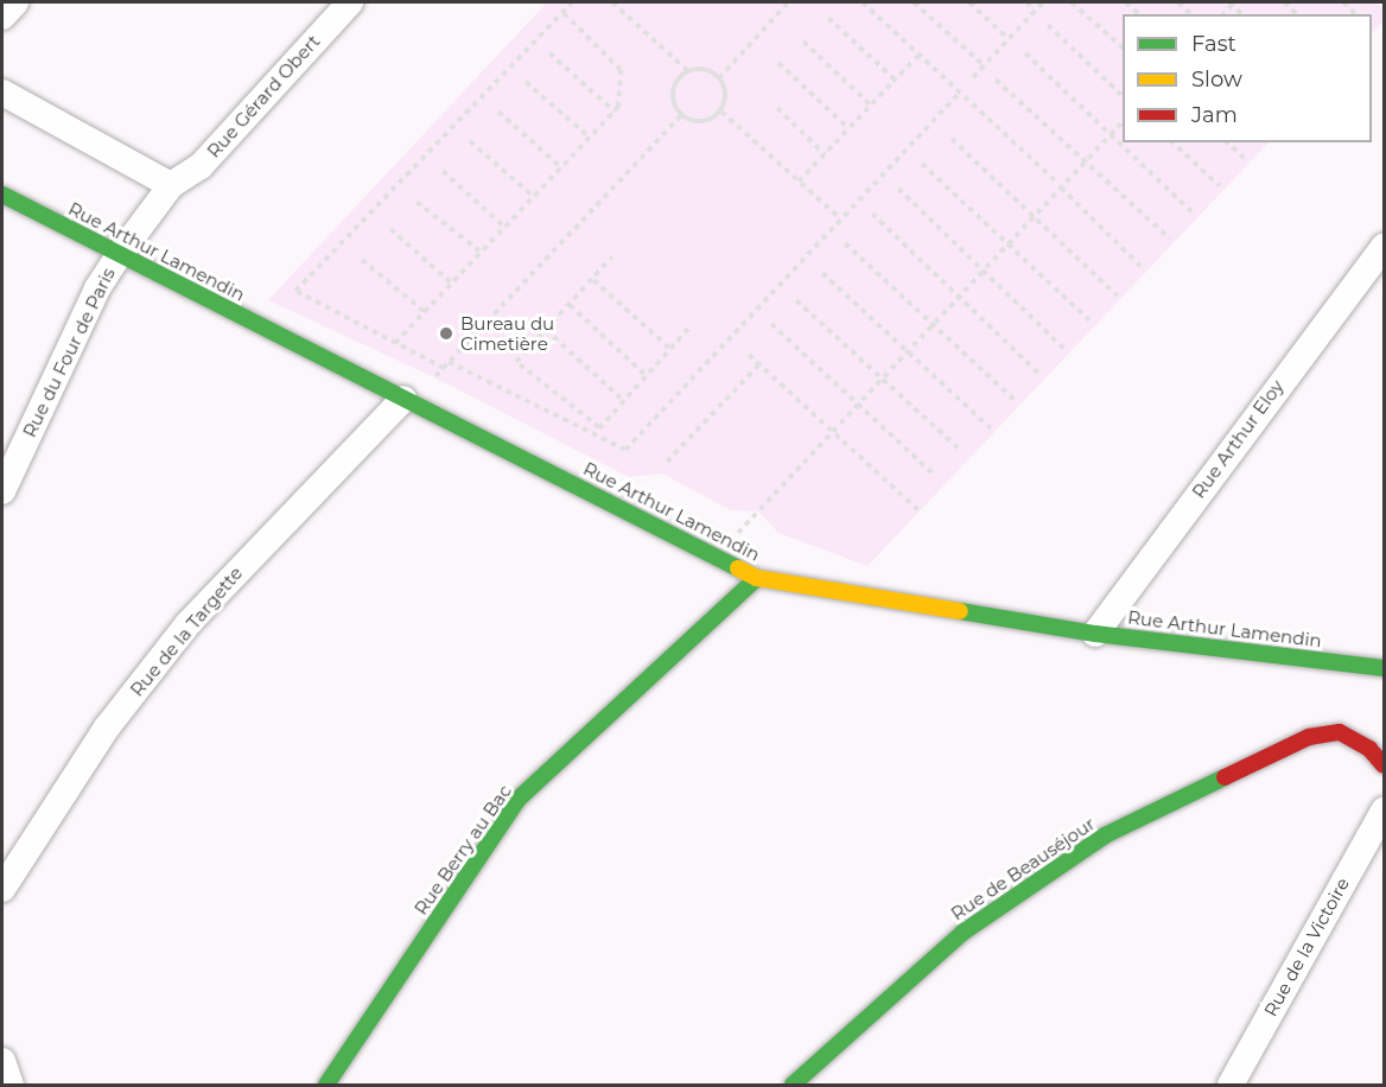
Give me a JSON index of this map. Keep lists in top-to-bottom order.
{
  "streets": {
    "street": [
      "Rue Gérard Obert",
      "Rue Arthur Lamendin",
      "Rue du Four de Paris",
      "Rue Arthur Eloy",
      "Rue de la Targette",
      "Rue Berry au Bac",
      "Rue de Beauséjour",
      "Rue de la Victoire"
    ]
  },
  "crossings": [
    ["Rue Gérard Obert", "Rue Arthur Lamendin"],
    ["Rue Gérard Obert", "Rue du Four de Paris"],
    ["Rue Arthur Lamendin", "Rue du Four de Paris"],
    ["Rue Arthur Lamendin", "Rue Arthur Eloy"],
    ["Rue Arthur Lamendin", "Rue de la Targette"],
    ["Rue Arthur Lamendin", "Rue Berry au Bac"]
  ],
  "places": ["Bureau du Cimetière"],
  "legend": ["Fast", "Slow", "Jam"]
}
